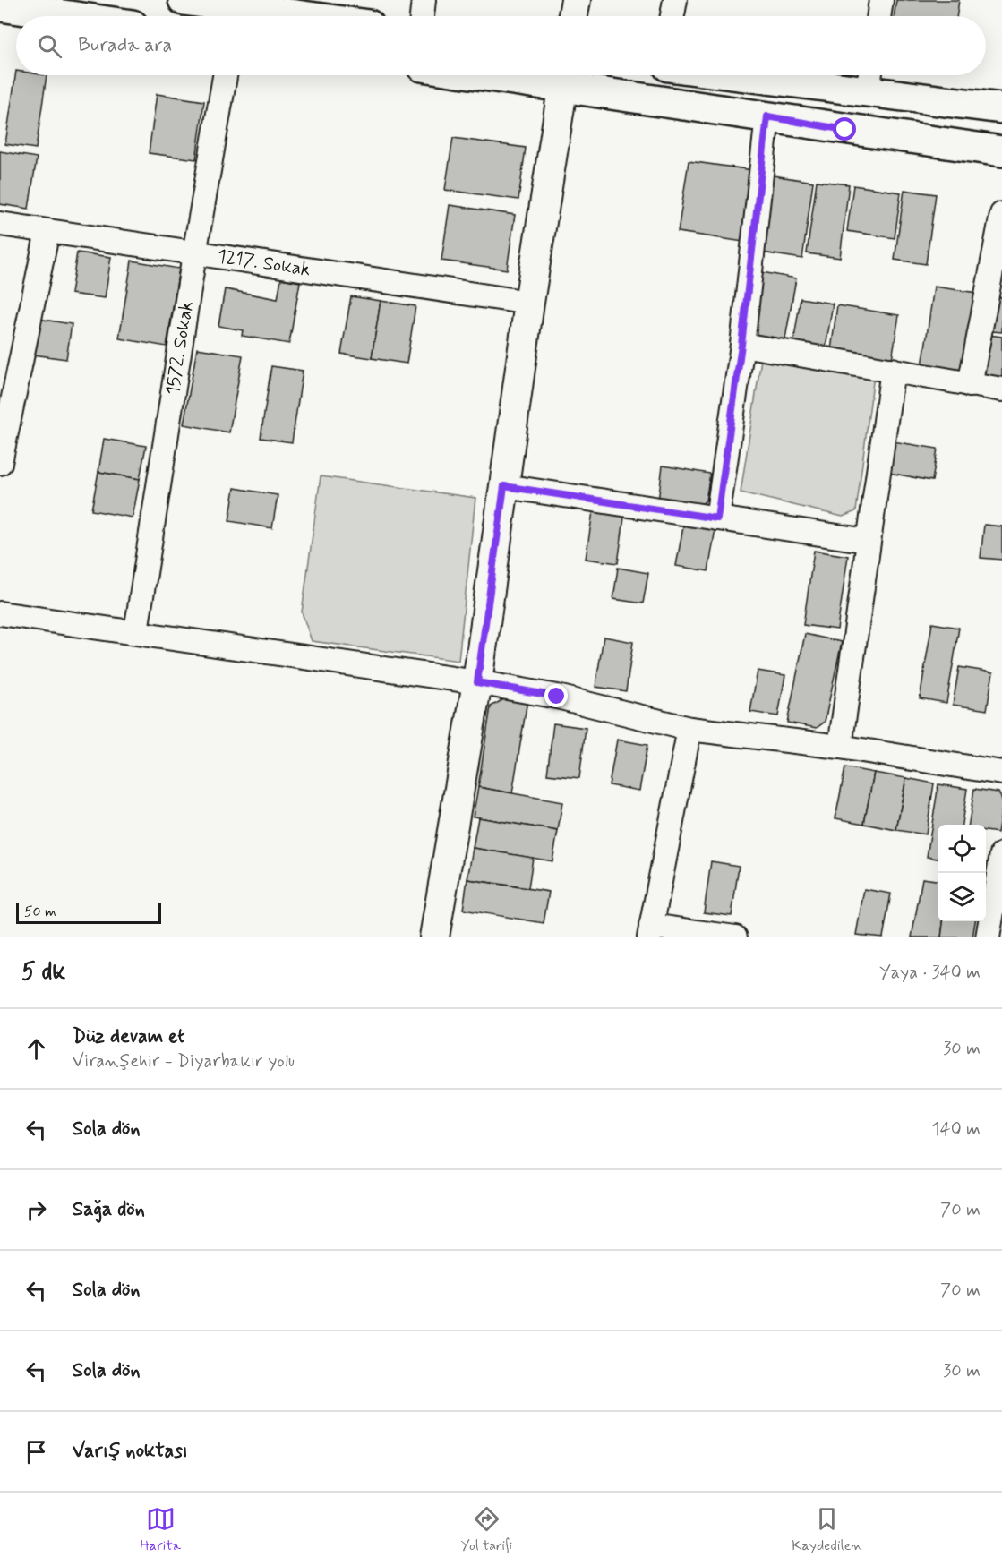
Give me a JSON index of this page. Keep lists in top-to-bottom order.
{
  "streets": {
    "street": ["1217. Sokak", "1572. Sokak"]
  },
  "crossings": [
    ["1217. Sokak", "1572. Sokak"]
  ],
  "scale_bar": "50 m",
  "page": {
    "search": "Burada ara",
    "scale": "50 m",
    "heading": ["5 dk", "Yaya · 340 m"],
    "list": [
      ["Düz devam et", "Viranşehir - Diyarbakır yolu", "30 m"],
      ["Sola dön", "140 m"],
      ["Sağa dön", "70 m"],
      ["Sola dön", "70 m"],
      ["Sola dön", "30 m"],
      "Varış noktası"
    ],
    "nav": ["Harita", "Yol tarifi", "Kaydedilen"]
  }
}
